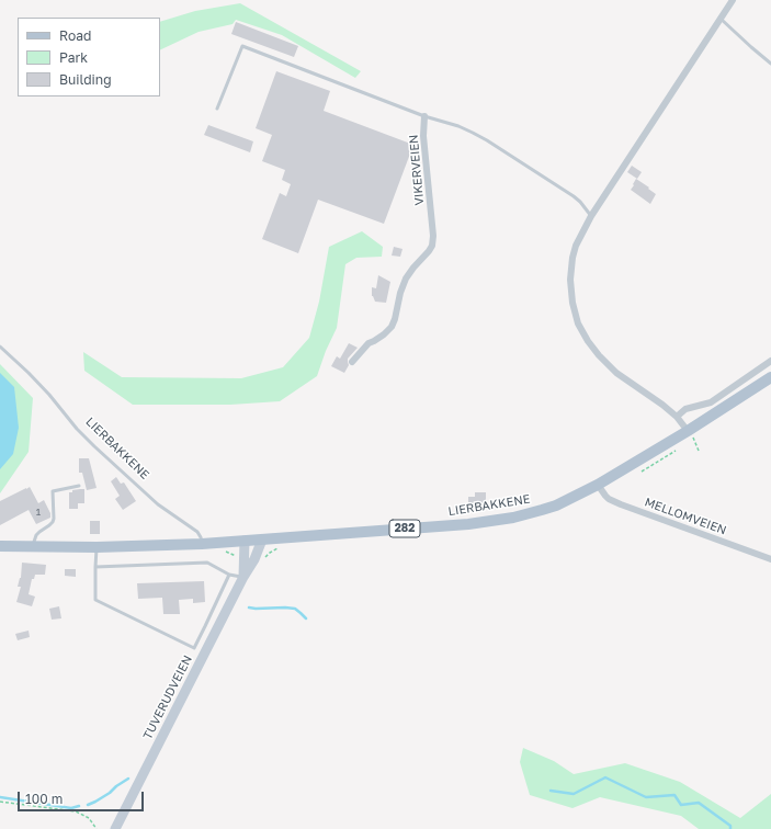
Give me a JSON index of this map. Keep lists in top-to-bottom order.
{
  "streets": {
    "main road": ["LIERBAKKENE", "282", "TUVERUDVEIEN"],
    "street": ["VIKERVEIEN", "MELLOMVEIEN"]
  },
  "crossings": [
    ["LIERBAKKENE", "MELLOMVEIEN"],
    ["LIERBAKKENE", "TUVERUDVEIEN"]
  ],
  "house_numbers": ["1"],
  "legend": ["Road", "Park", "Building"],
  "scale_bar": "100 m"
}
